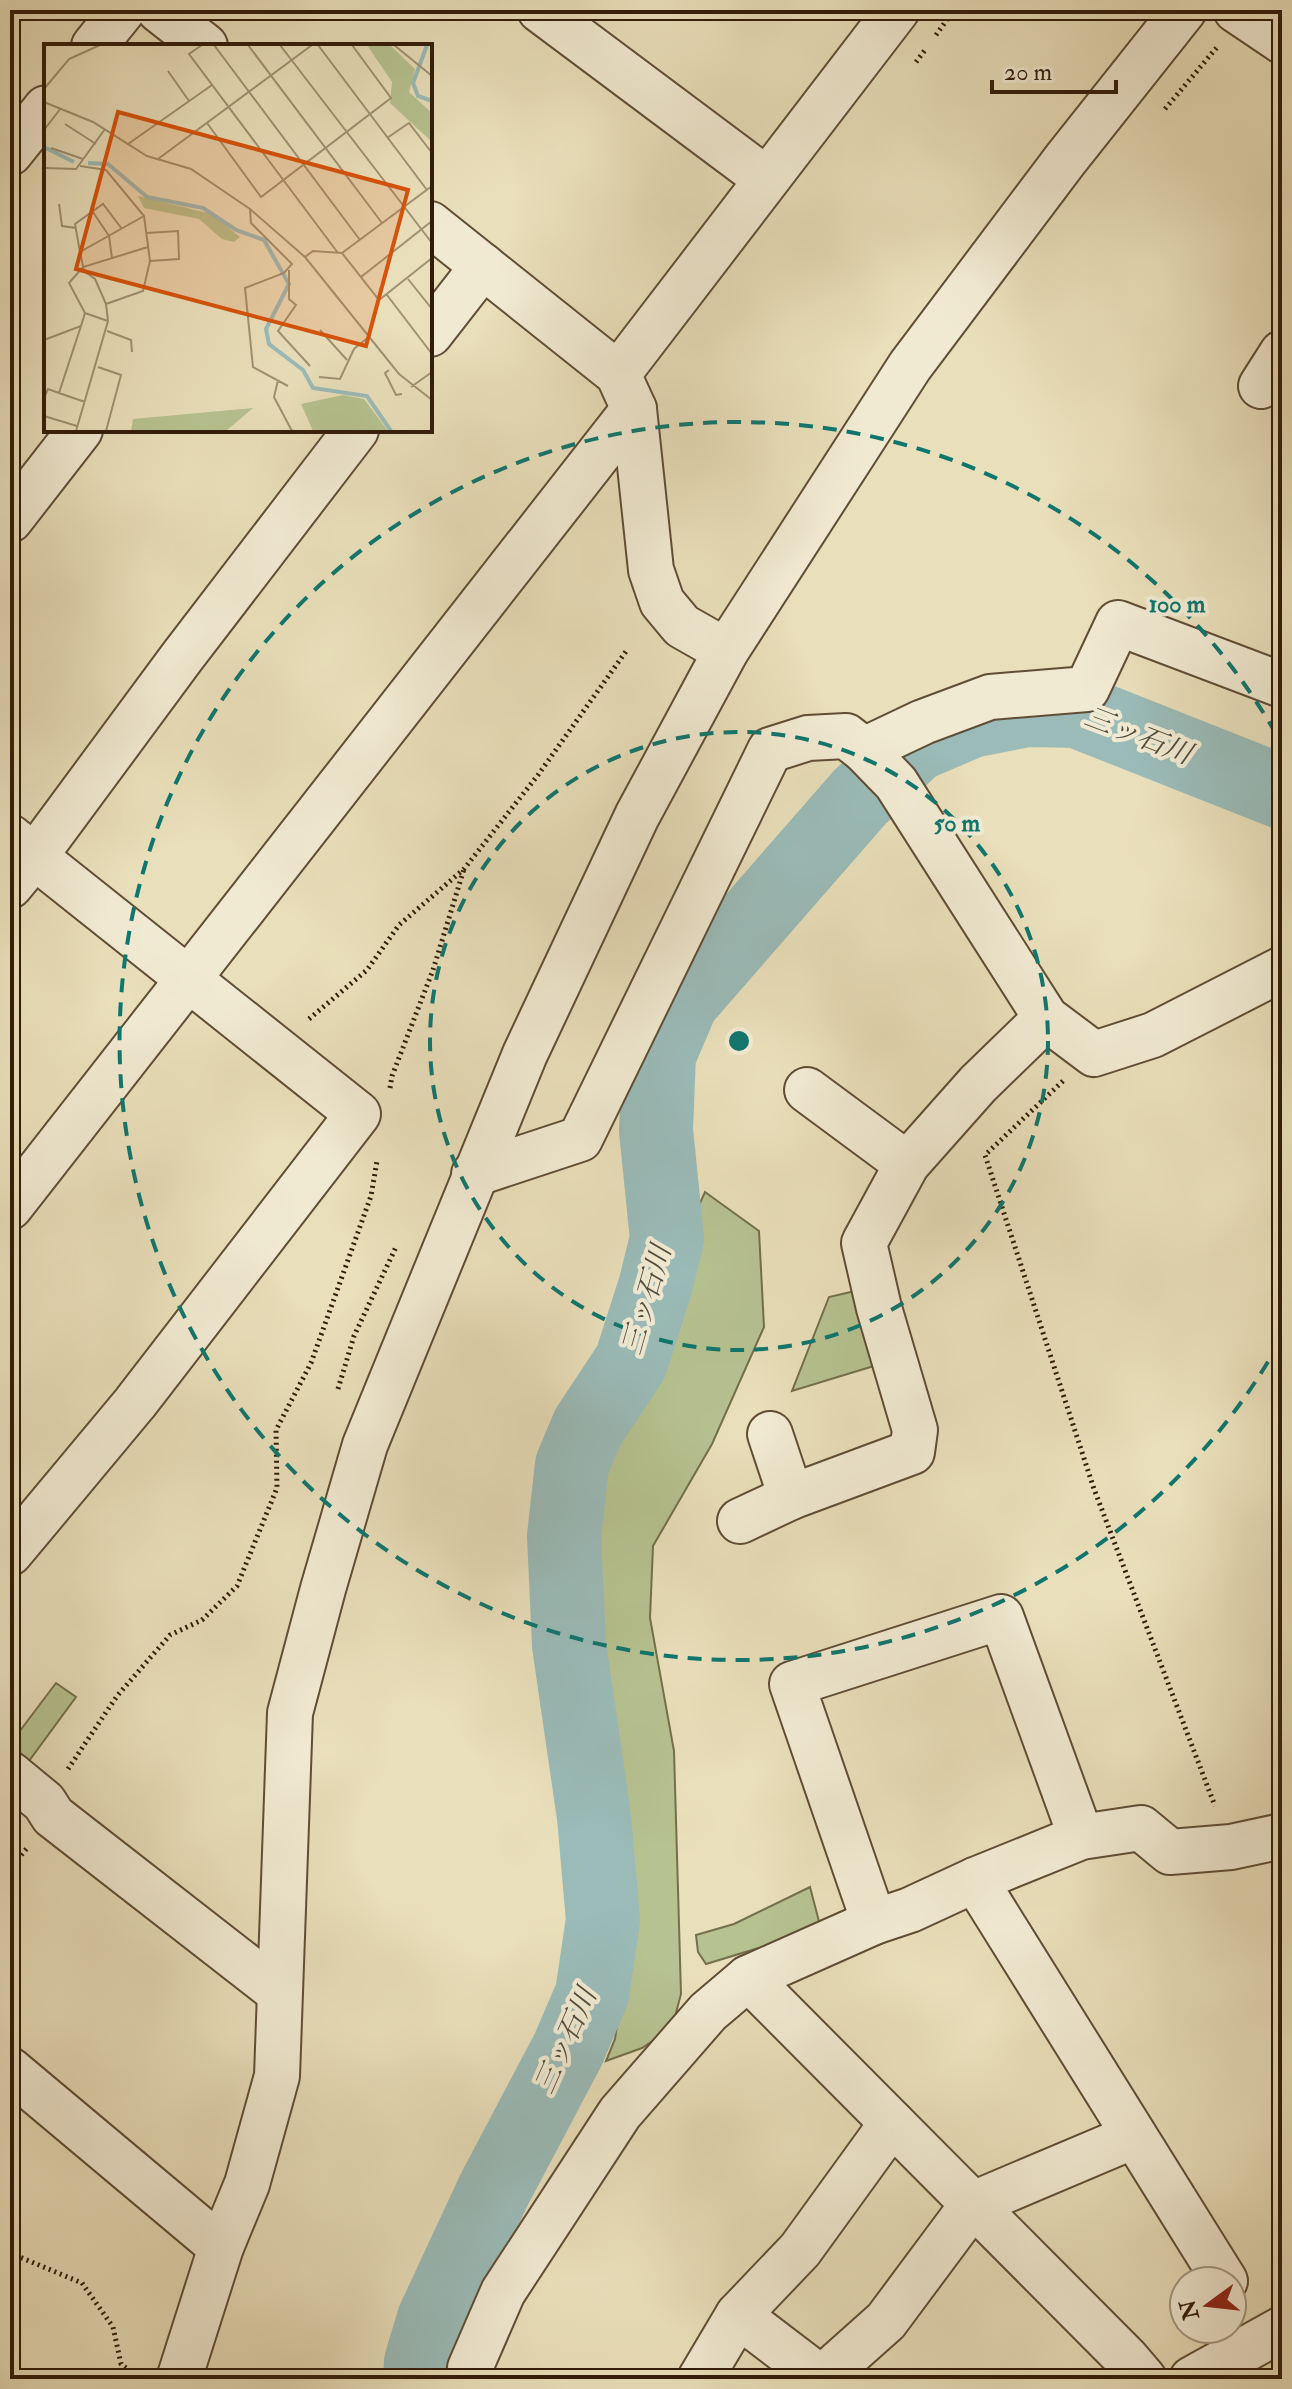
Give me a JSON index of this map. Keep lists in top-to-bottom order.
{
  "water": ["三ッ石川"],
  "scale_bar": "20 m",
  "north": "left",
  "rings": ["100 m", "50 m"]
}
